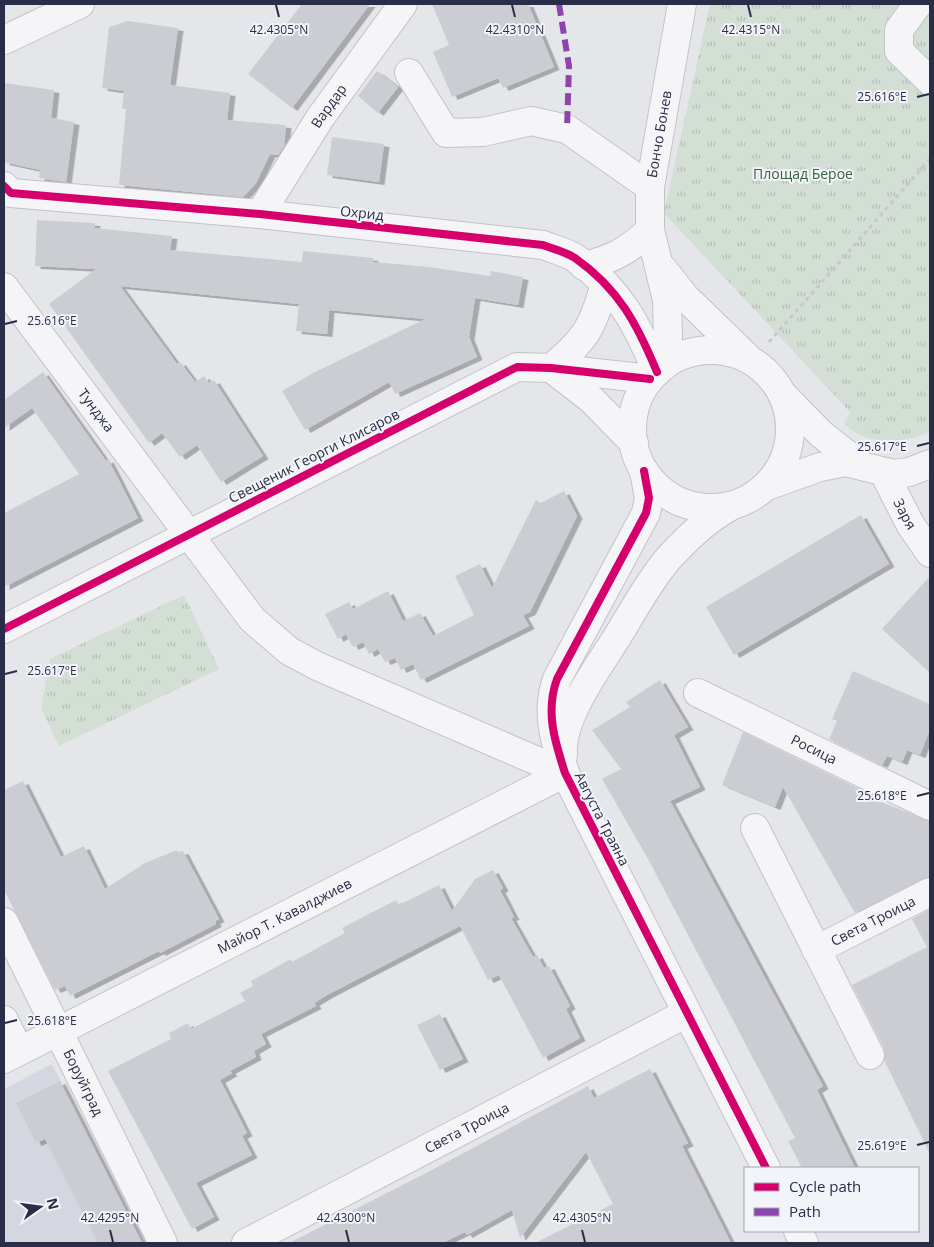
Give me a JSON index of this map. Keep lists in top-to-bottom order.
{
  "streets": {
    "street": [
      "Вардар",
      "Бончо Бонев",
      "Охрид",
      "Тунджа",
      "Свещеник Георги Клисаров",
      "Заря",
      "Росица",
      "Августа Траяна",
      "Майор Т. Кавалджиев",
      "Света Троица",
      "Боруйград"
    ]
  },
  "crossings": [
    ["Вардар", "Охрид"],
    ["Бончо Бонев", "Охрид"],
    ["Бончо Бонев", "Свещеник Георги Клисаров"],
    ["Бончо Бонев", "Августа Траяна"],
    ["Охрид", "Свещеник Георги Клисаров"],
    ["Охрид", "Августа Траяна"],
    ["Тунджа", "Свещеник Георги Клисаров"],
    ["Тунджа", "Августа Траяна"],
    ["Тунджа", "Майор Т. Кавалджиев"],
    ["Свещеник Георги Клисаров", "Августа Траяна"],
    ["Августа Траяна", "Майор Т. Кавалджиев"],
    ["Августа Траяна", "Света Троица"],
    ["Майор Т. Кавалджиев", "Боруйград"]
  ],
  "parks": ["Площад Берое"],
  "legend": ["Cycle path", "Path"],
  "north": "right",
  "coordinates": [
    "42.4315°N",
    "42.4305°N",
    "42.4310°N",
    "25.616°E",
    "25.617°E",
    "25.618°E",
    "25.619°E",
    "42.4295°N",
    "42.4300°N"
  ]
}
